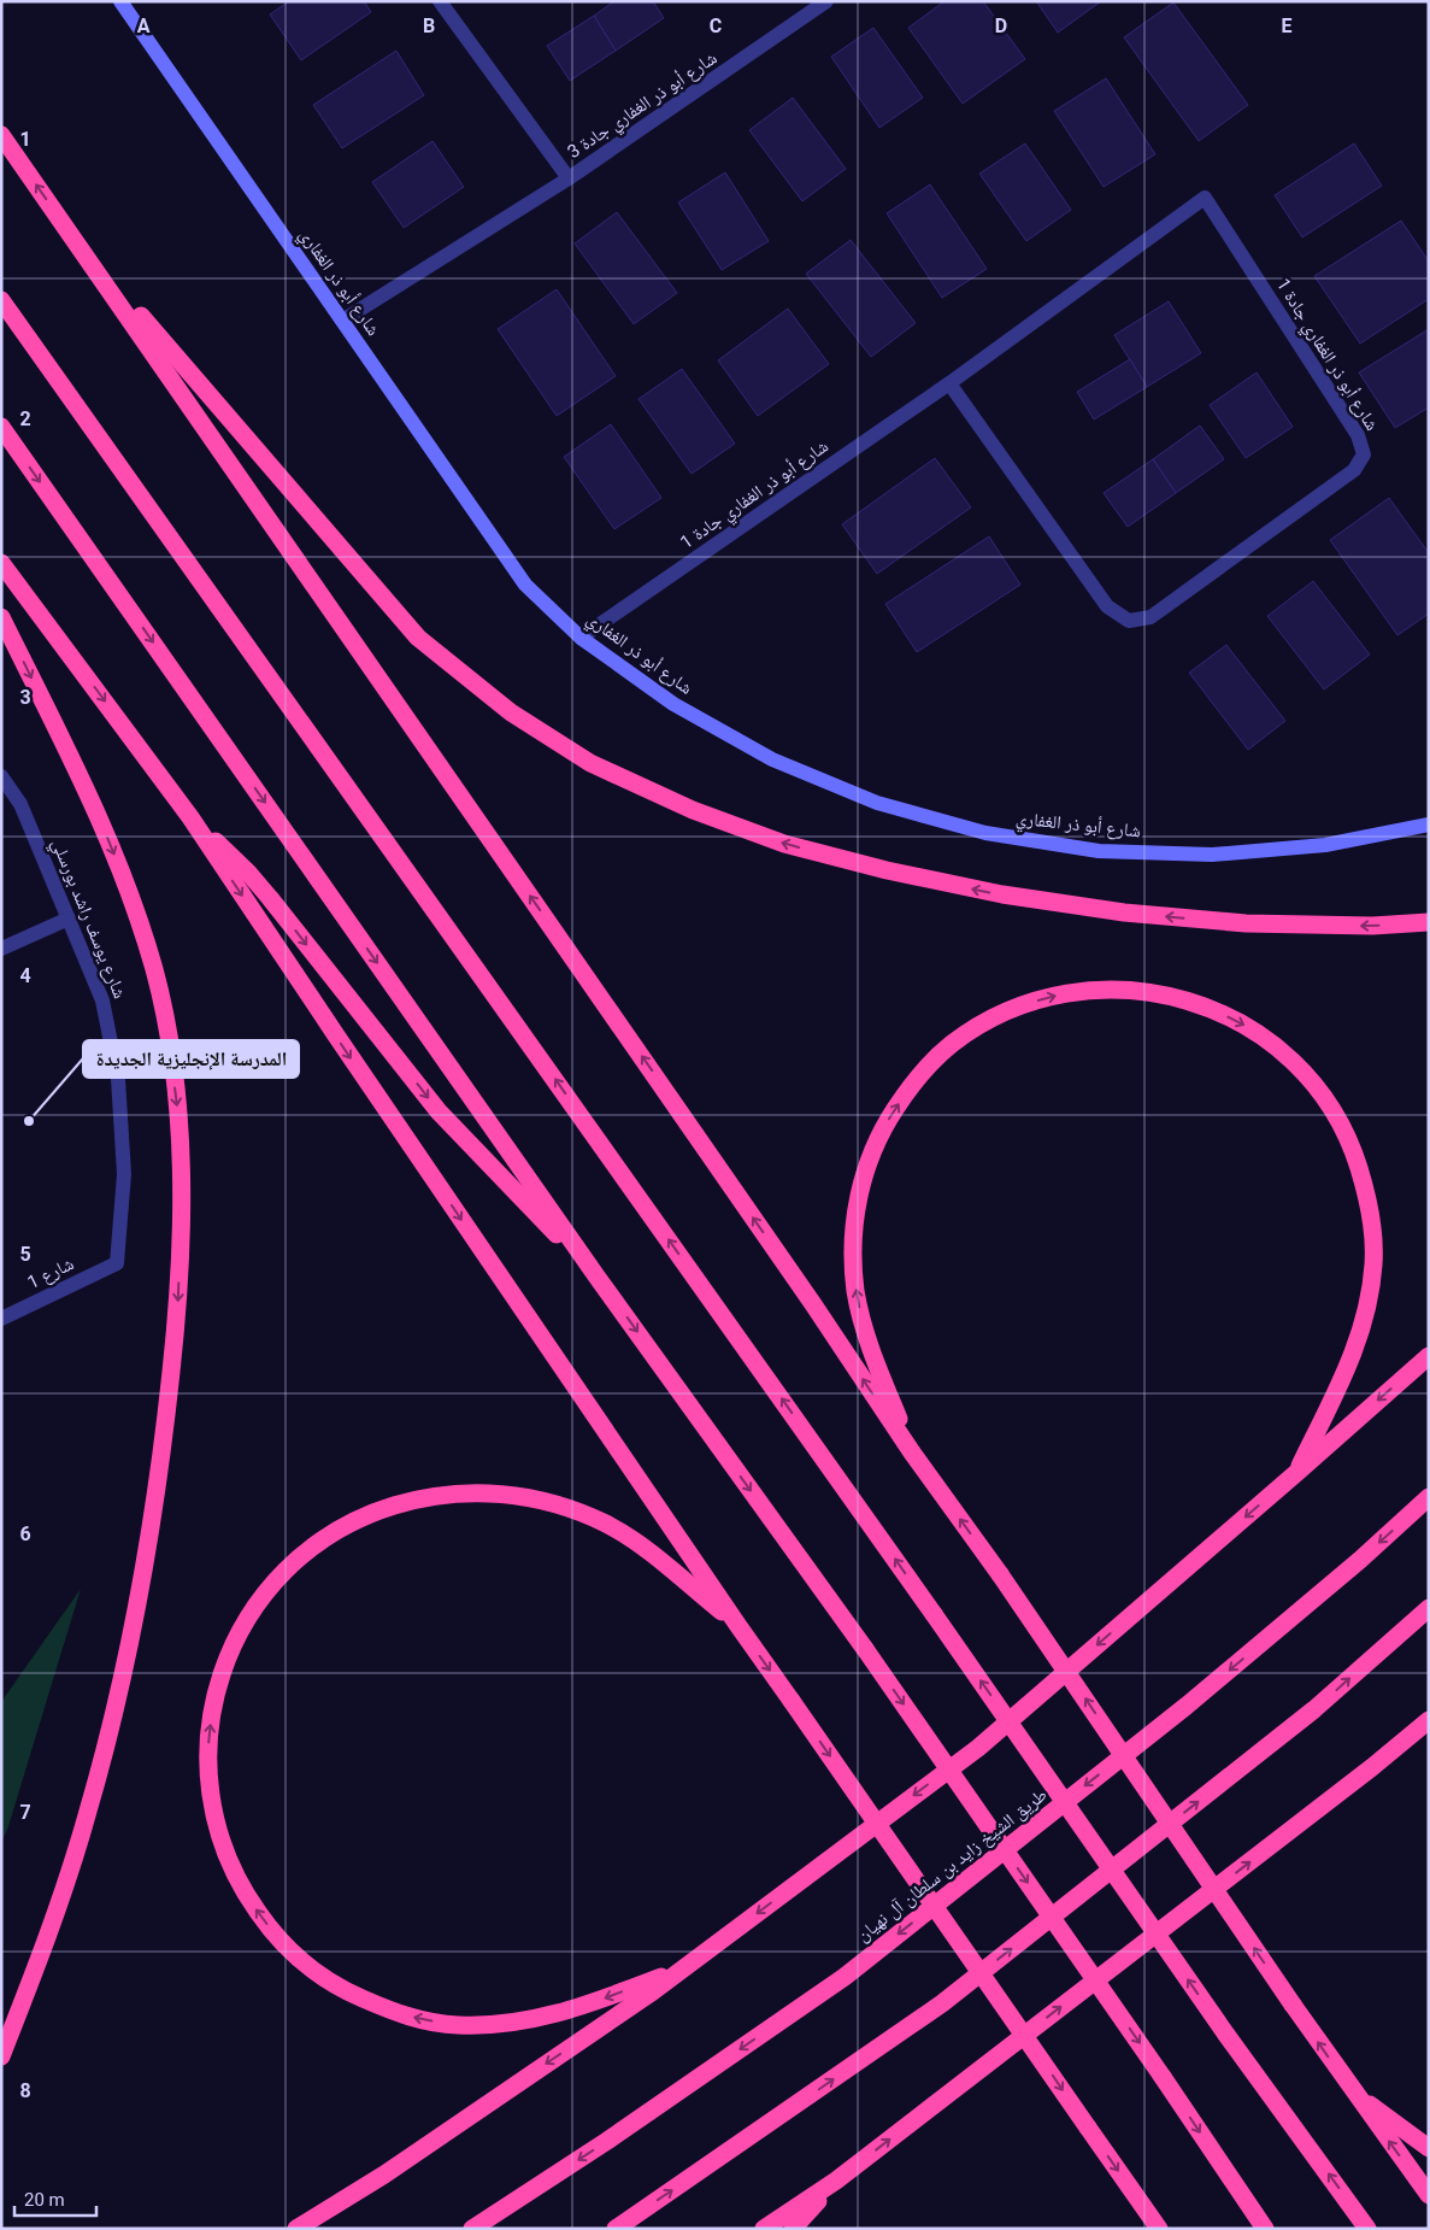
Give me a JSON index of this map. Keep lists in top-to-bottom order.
{
  "streets": {
    "highway": ["طريق الشيخ زايد بن سلطان آل نهيان"],
    "street": [
      "شارع أبو ذر الغفاري جادة 3",
      "شارع أبو ذر الغفاري",
      "شارع أبو ذر الغفاري جادة 1",
      "شارع يوسف راشد بورسلي",
      "شارع 1"
    ]
  },
  "crossings": [
    ["شارع أبو ذر الغفاري جادة 3", "شارع أبو ذر الغفاري"],
    ["شارع أبو ذر الغفاري", "شارع أبو ذر الغفاري جادة 1"],
    ["شارع يوسف راشد بورسلي", "شارع 1"]
  ],
  "places": ["المدرسة الإنجليزية الجديدة"],
  "scale_bar": "20 m",
  "grid": {
    "columns": [
      "A",
      "B",
      "C",
      "D",
      "E"
    ],
    "rows": [
      "1",
      "2",
      "3",
      "4",
      "5",
      "6",
      "7",
      "8"
    ]
  }
}
